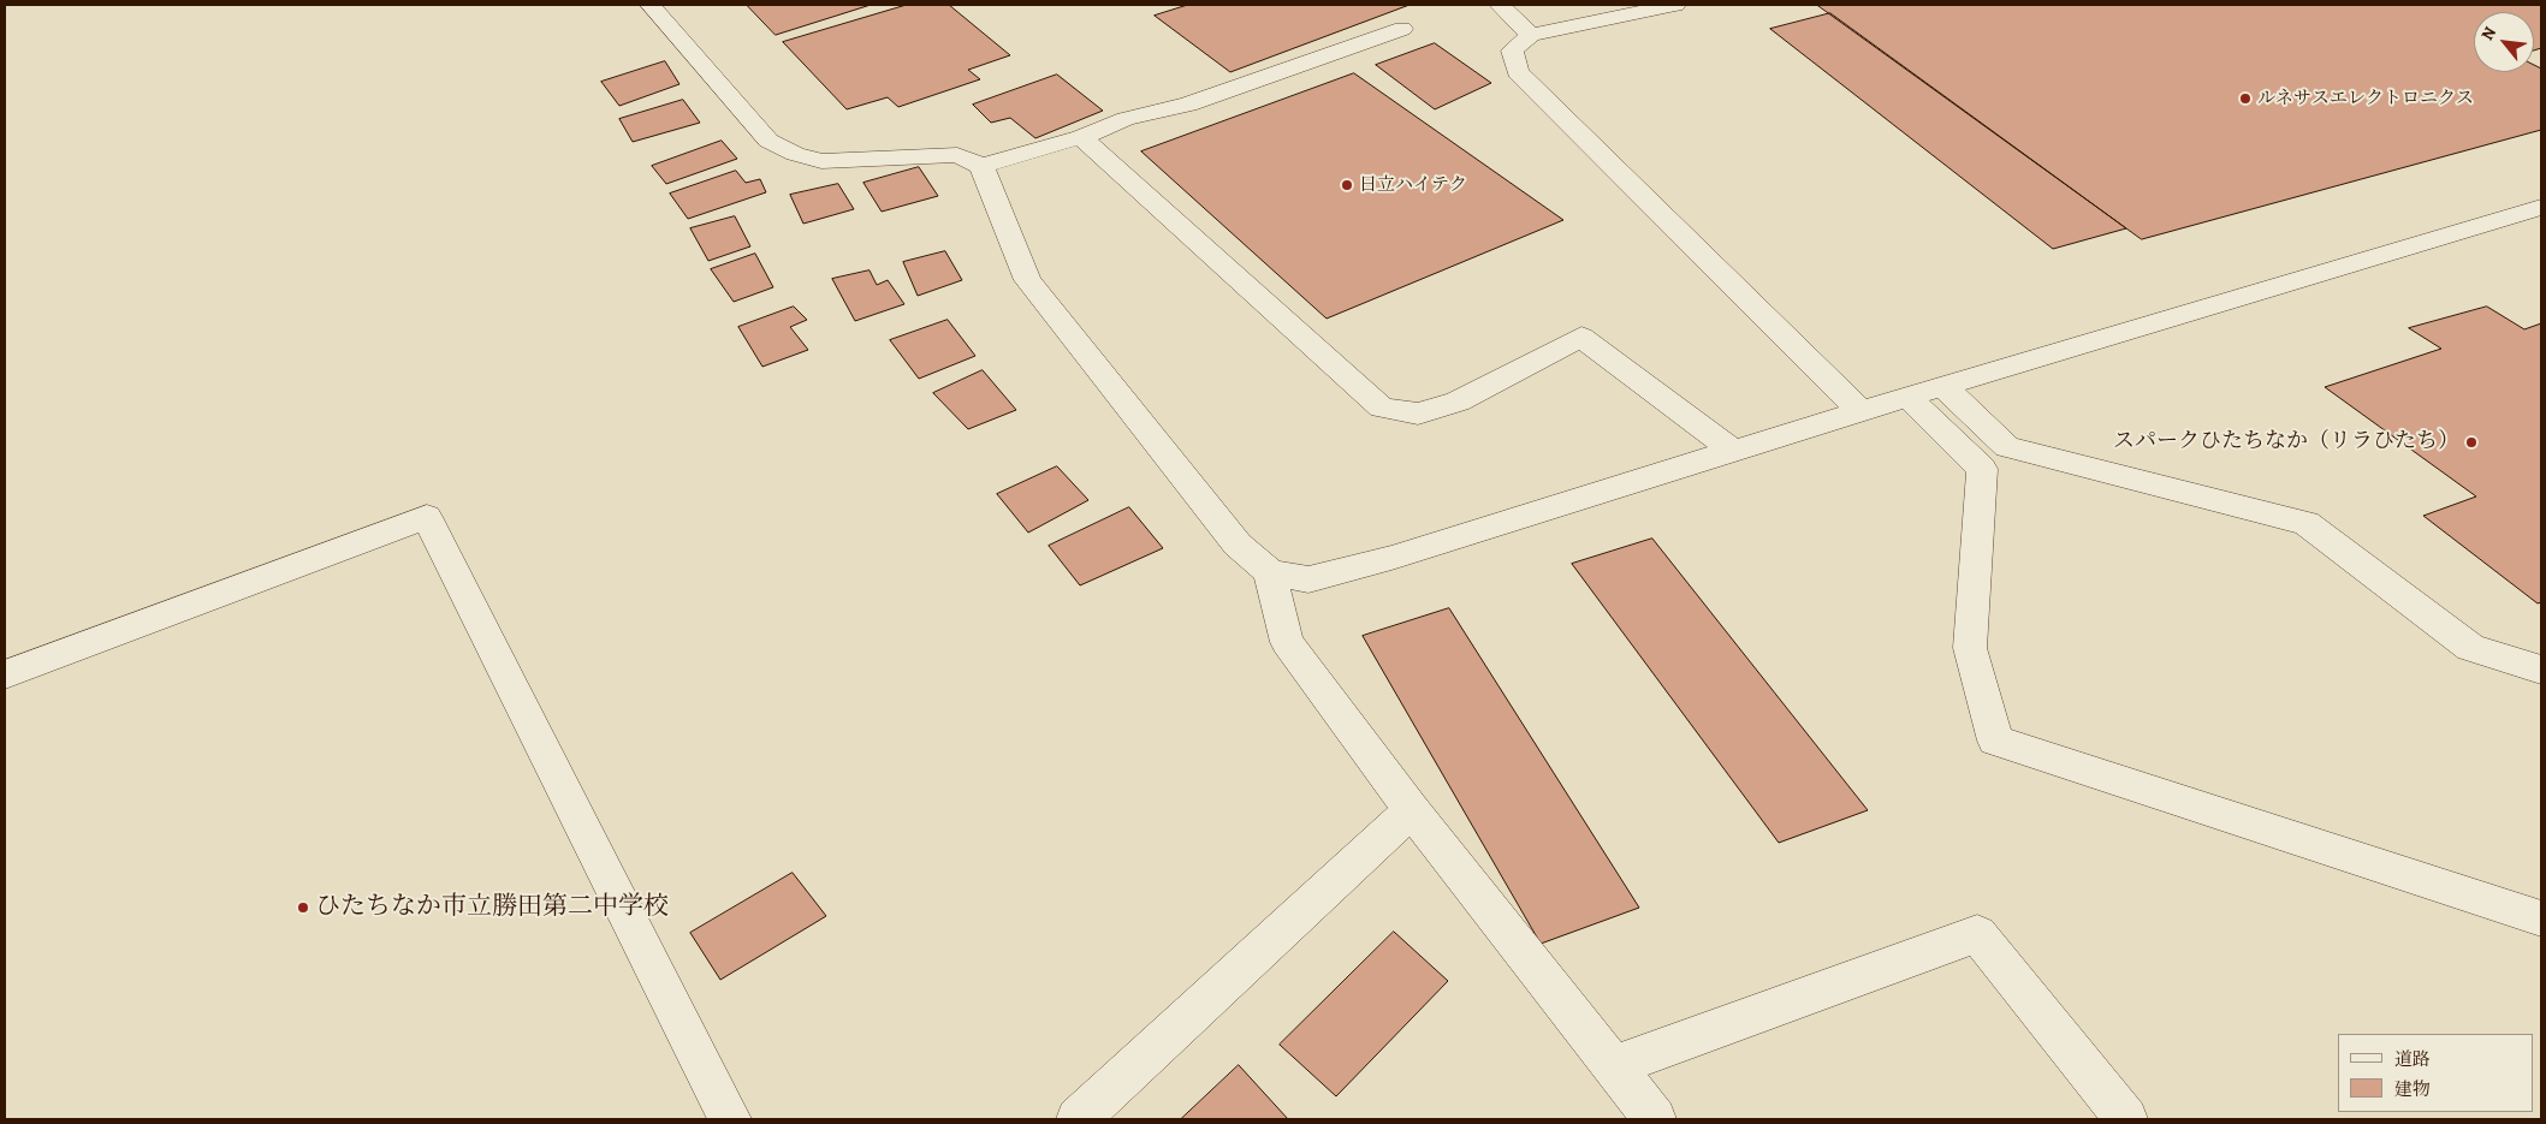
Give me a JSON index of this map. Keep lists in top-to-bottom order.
{
  "places": [
    "ルネサスエレクトロニクス",
    "日立ハイテク",
    "スパークひたちなか（リラひたち）",
    "ひたちなか市立勝田第二中学校"
  ],
  "legend": ["道路", "建物"],
  "north": "top left"
}
